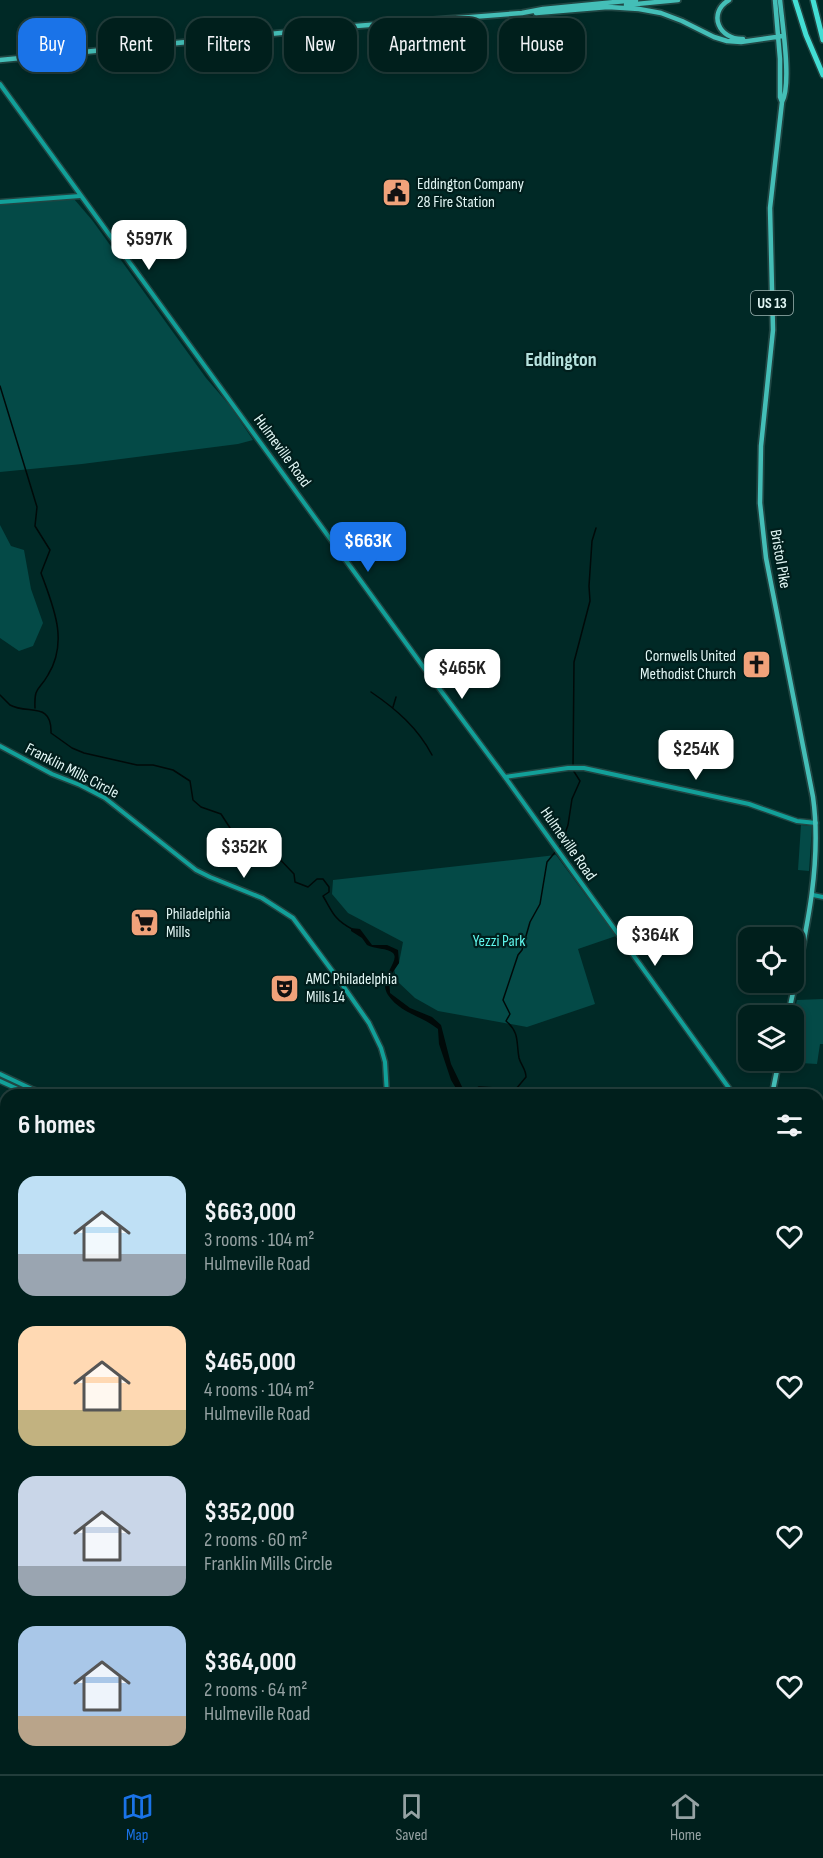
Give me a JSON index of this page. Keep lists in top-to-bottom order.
{
  "streets": {
    "main road": [
      "US 13",
      "Hulmeville Road",
      "Bristol Pike",
      "Franklin Mills Circle"
    ]
  },
  "districts": ["Eddington"],
  "parks": ["Yezzi Park"],
  "places": {
    "public building": ["Eddington Company 28 Fire Station"],
    "church": ["Cornwells United Methodist Church"],
    "supermarket": ["Philadelphia Mills"],
    "theatre": ["AMC Philadelphia Mills 14"]
  },
  "page": {
    "chip": [
      "Buy",
      "Rent",
      "Filters",
      "New",
      "Apartment",
      "House"
    ],
    "price": [
      "$597K",
      "$663K",
      "$465K",
      "$254K",
      "$352K",
      "$364K"
    ],
    "heading": "6 homes",
    "list": [
      {
        "name": "$663,000",
        "note": "3 rooms · 104 m² · Hulmeville Road"
      },
      {
        "name": "$465,000",
        "note": "4 rooms · 104 m² · Hulmeville Road"
      },
      {
        "name": "$352,000",
        "note": "2 rooms · 60 m² · Franklin Mills Circle"
      },
      {
        "name": "$364,000",
        "note": "2 rooms · 64 m² · Hulmeville Road"
      }
    ],
    "tabs": ["Map", "Saved", "Home"]
  }
}
